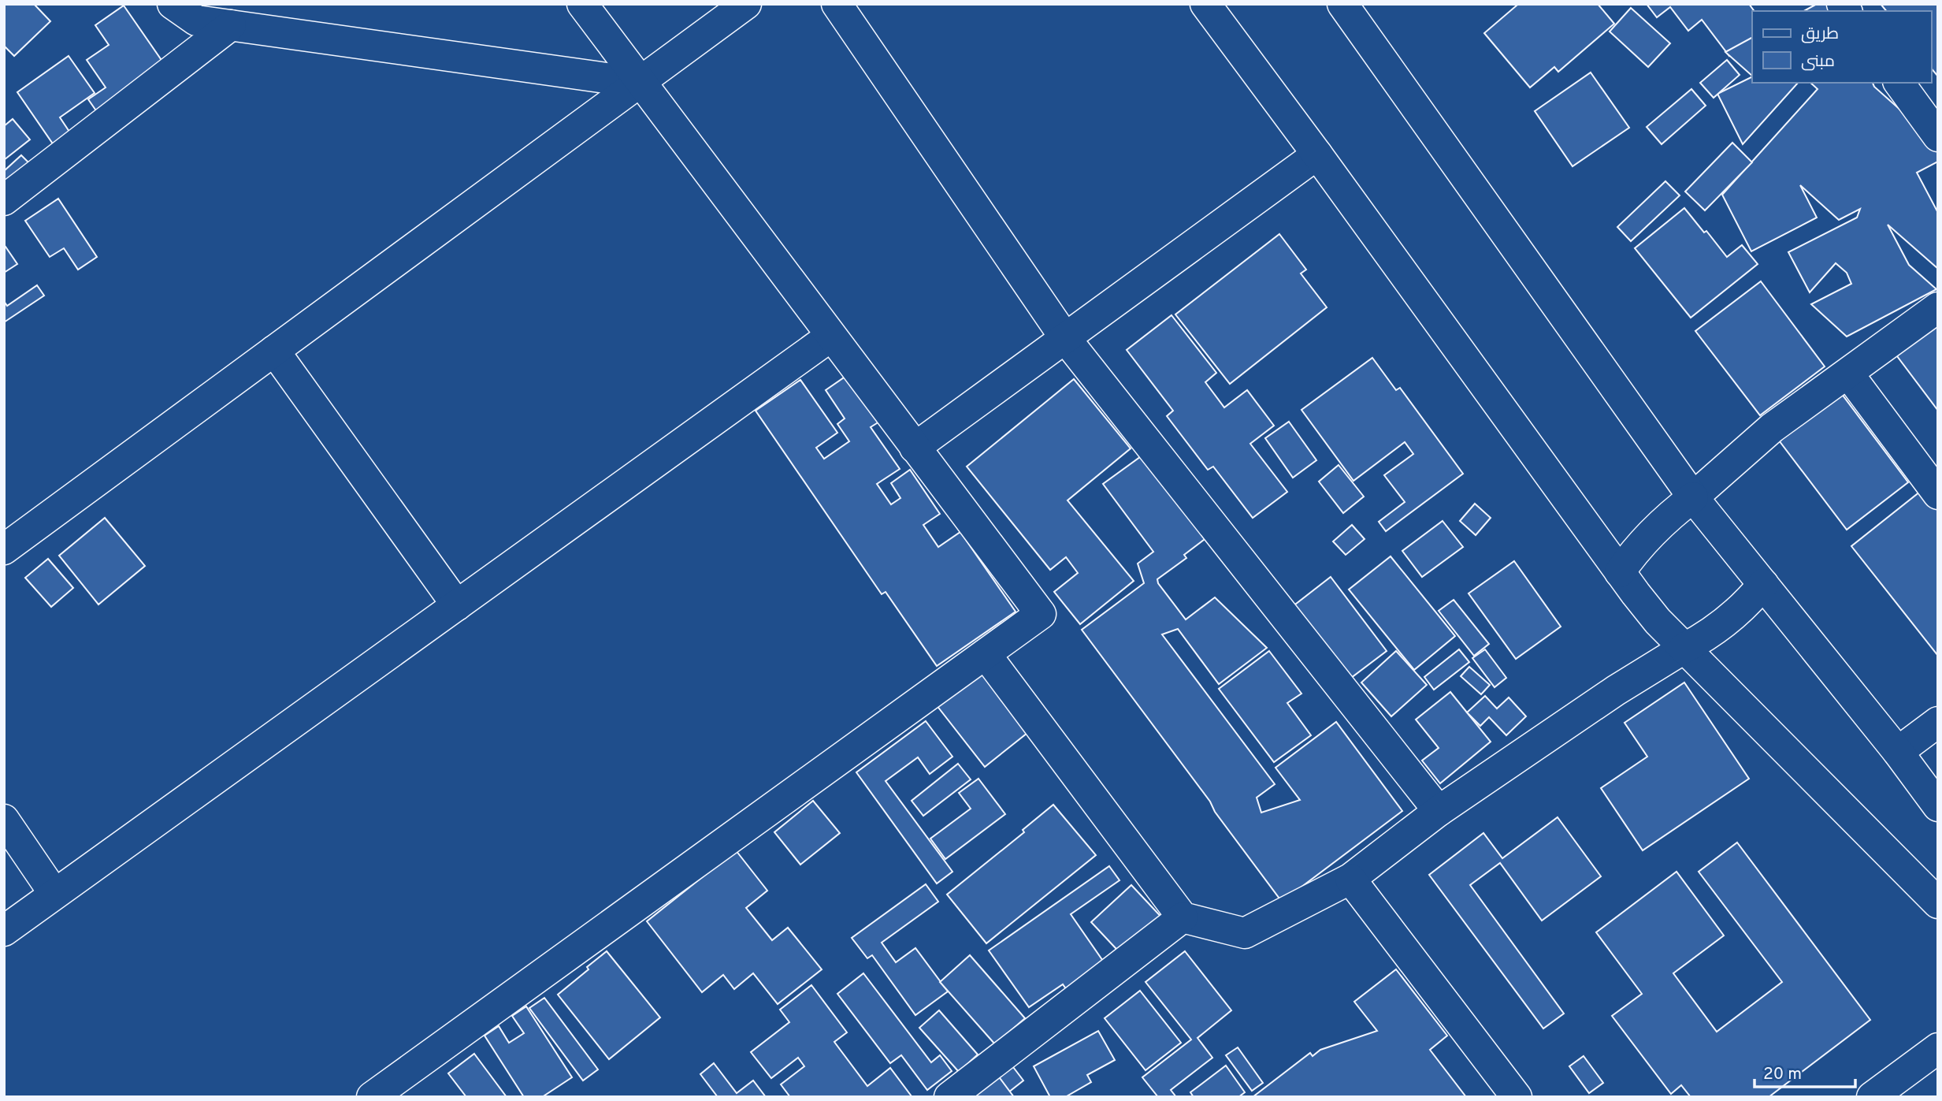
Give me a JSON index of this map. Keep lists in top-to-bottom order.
{
  "legend": ["طريق", "مبنى"],
  "scale_bar": "20 m"
}
